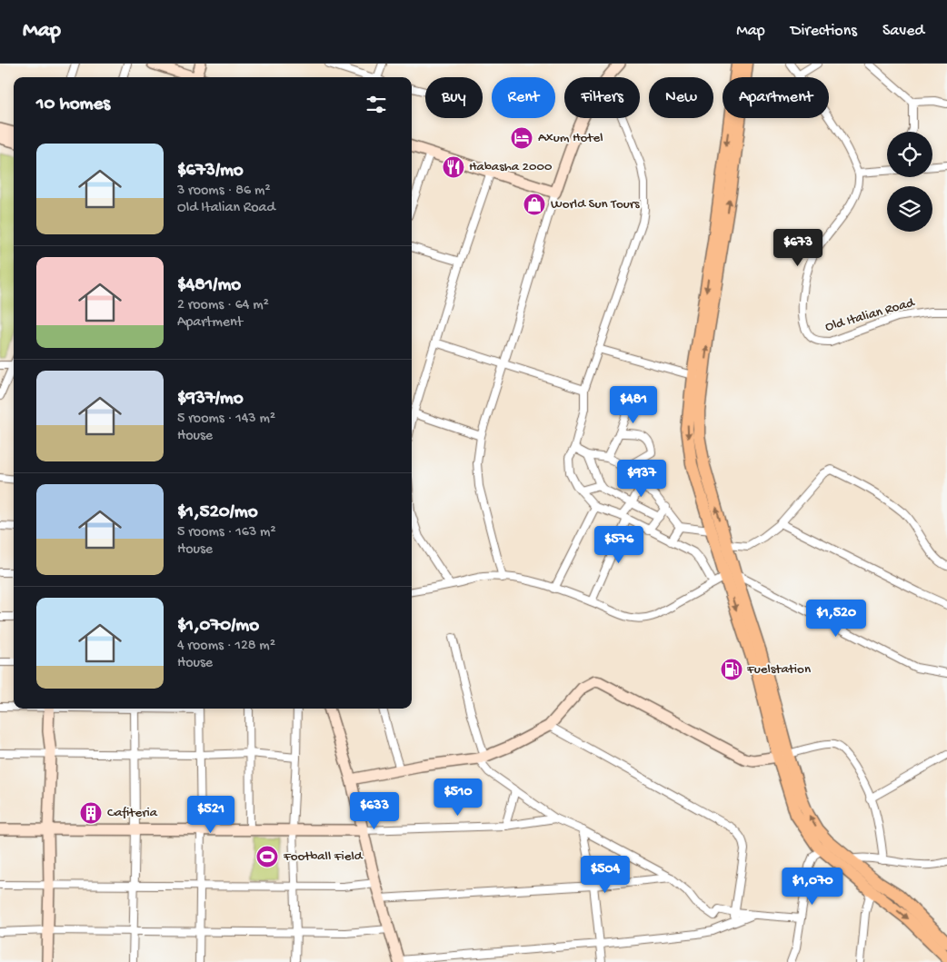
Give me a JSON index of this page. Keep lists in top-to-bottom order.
{
  "streets": {
    "street": ["Old Italian Road"]
  },
  "places": {
    "hotel": ["Axum Hotel"],
    "restaurant": ["Habasha 2000"],
    "shop": ["World Sun Tours"],
    "fuel station": ["Fuelstation"],
    "building": ["Cafiteria"],
    "sports": ["Football Field"]
  },
  "page": {
    "header": "Map",
    "nav": ["Map", "Directions", "Saved"],
    "chip": [
      "Buy",
      "Rent",
      "Filters",
      "New",
      "Apartment"
    ],
    "heading": "10 homes",
    "list": [
      {
        "name": "$673/mo",
        "note": "3 rooms · 86 m² · Old Italian Road"
      },
      {
        "name": "$481/mo",
        "note": "2 rooms · 64 m² · Apartment"
      },
      {
        "name": "$937/mo",
        "note": "5 rooms · 143 m² · House"
      },
      {
        "name": "$1,520/mo",
        "note": "5 rooms · 163 m² · House"
      },
      {
        "name": "$1,070/mo",
        "note": "4 rooms · 128 m² · House"
      }
    ],
    "price": [
      "$673",
      "$481",
      "$937",
      "$576",
      "$1,520",
      "$510",
      "$633",
      "$521",
      "$504",
      "$1,070"
    ]
  }
}
